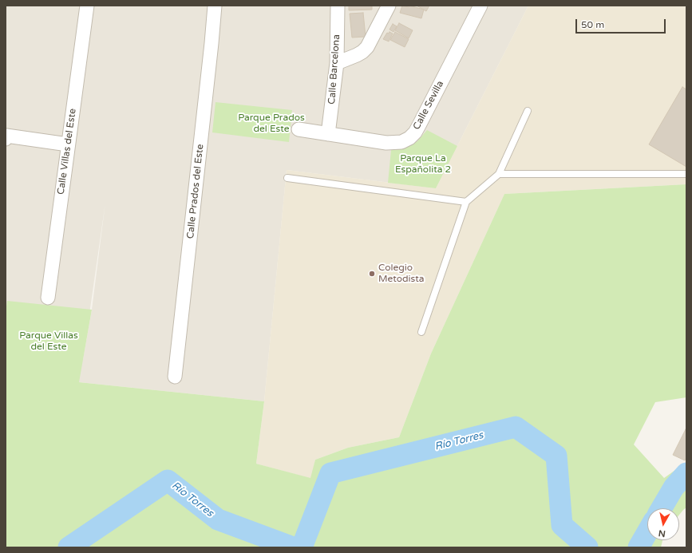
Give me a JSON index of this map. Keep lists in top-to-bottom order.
{
  "streets": {
    "street": [
      "Calle Barcelona",
      "Calle Sevilla",
      "Calle Villas del Este",
      "Calle Prados del Este"
    ]
  },
  "crossings": [
    ["Calle Barcelona", "Calle Sevilla"]
  ],
  "water": ["Río Torres"],
  "parks": ["Parque Prados del Este", "Parque La Españolita 2", "Parque Villas del Este"],
  "places": ["Colegio Metodista"],
  "scale_bar": "50 m",
  "north": "bottom"
}
